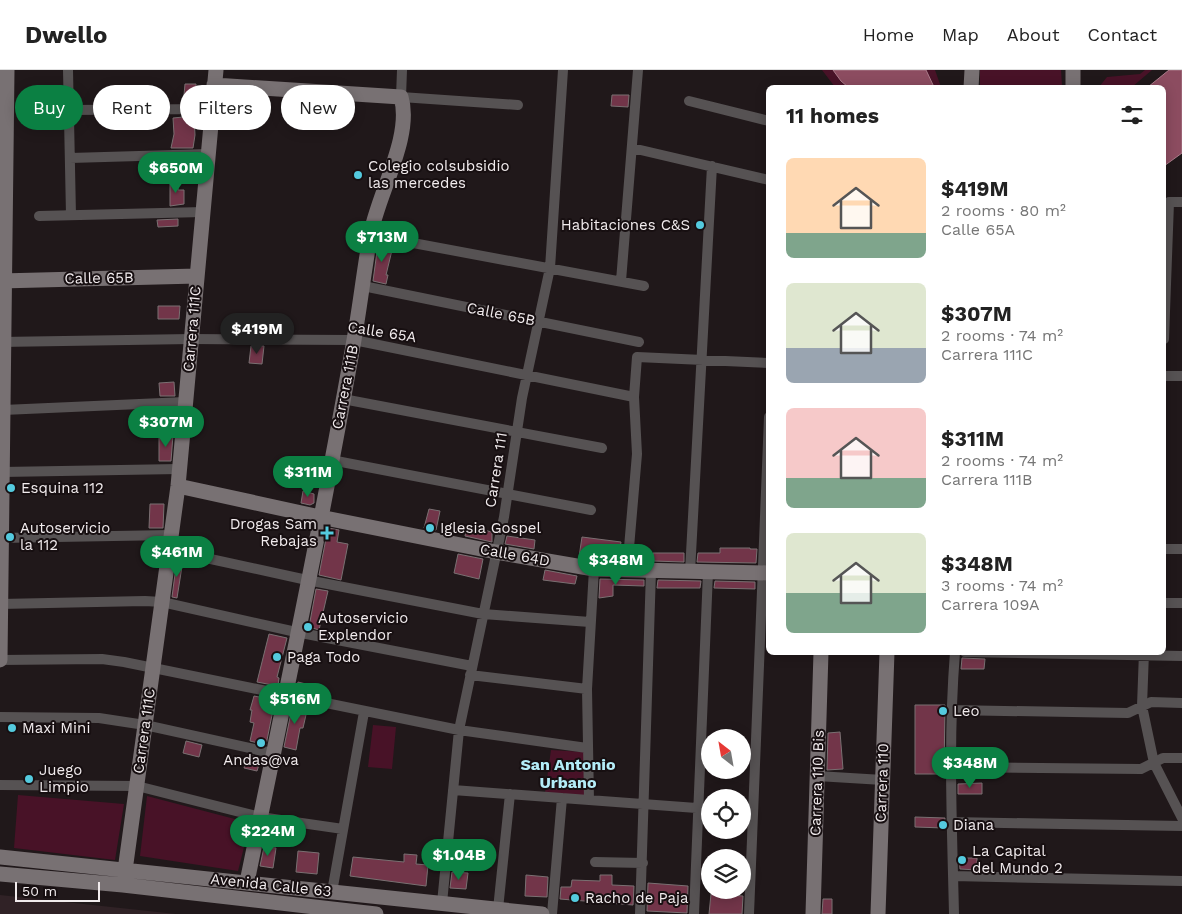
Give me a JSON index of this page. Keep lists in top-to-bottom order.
{
  "streets": {
    "street": [
      "Calle 65B",
      "Carrera 111C",
      "Calle 65A",
      "Carrera 111B",
      "Carrera 111",
      "Calle 64D",
      "Carrera 110 Bis",
      "Carrera 110",
      "Avenida Calle 63"
    ]
  },
  "crossings": [
    ["Calle 65B", "Carrera 111C"],
    ["Calle 65B", "Carrera 111B"],
    ["Calle 65B", "Carrera 111"],
    ["Carrera 111C", "Calle 65A"],
    ["Carrera 111C", "Calle 64D"],
    ["Carrera 111C", "Avenida Calle 63"],
    ["Calle 65A", "Carrera 111B"],
    ["Calle 65A", "Carrera 111"],
    ["Carrera 111B", "Calle 64D"],
    ["Carrera 111B", "Avenida Calle 63"],
    ["Carrera 111", "Calle 64D"],
    ["Carrera 111", "Avenida Calle 63"]
  ],
  "districts": ["San Antonio Urbano"],
  "places": {
    "other": [
      "Colegio colsubsidio las mercedes",
      "Habitaciones C&S",
      "Esquina 112",
      "Iglesia Gospel",
      "Autoservicio la 112",
      "Autoservicio Explendor",
      "Paga Todo",
      "Leo",
      "Maxi Mini",
      "Andas@va",
      "Juego Limpio",
      "Diana",
      "La Capital del Mundo 2",
      "Racho de Paja"
    ],
    "health": ["Drogas Sam Rebajas"]
  },
  "scale_bar": "50 m",
  "north": "top left",
  "page": {
    "header": "Dwello",
    "nav": [
      "Home",
      "Map",
      "About",
      "Contact"
    ],
    "chip": [
      "Buy",
      "Rent",
      "Filters",
      "New"
    ],
    "heading": "11 homes",
    "list": [
      {
        "name": "$419M",
        "note": "2 rooms · 80 m² · Calle 65A"
      },
      {
        "name": "$307M",
        "note": "2 rooms · 74 m² · Carrera 111C"
      },
      {
        "name": "$311M",
        "note": "2 rooms · 74 m² · Carrera 111B"
      },
      {
        "name": "$348M",
        "note": "3 rooms · 74 m² · Carrera 109A"
      }
    ],
    "price": [
      "$650M",
      "$713M",
      "$419M",
      "$307M",
      "$311M",
      "$461M",
      "$348M",
      "$516M",
      "$348M",
      "$224M",
      "$1.04B"
    ],
    "scale": "50 m"
  }
}
